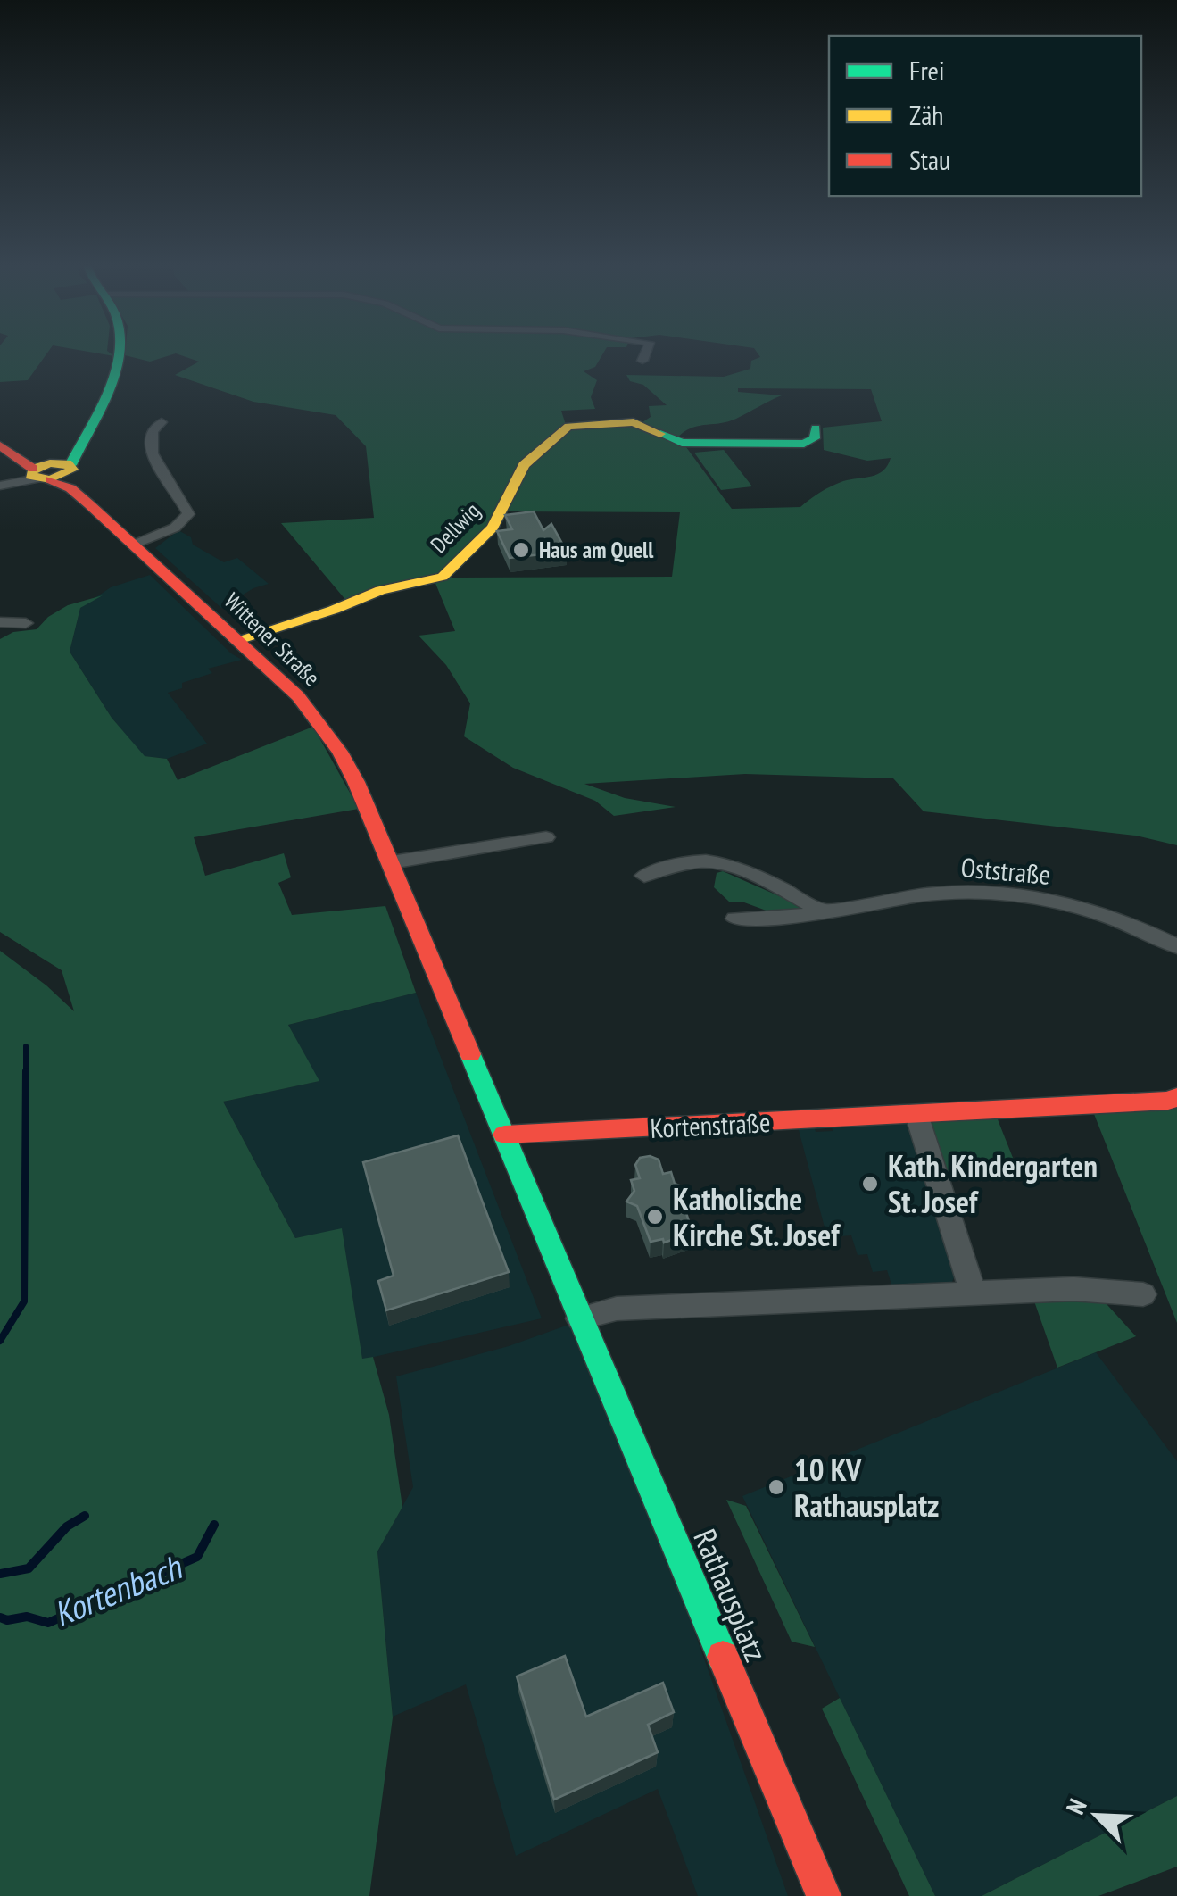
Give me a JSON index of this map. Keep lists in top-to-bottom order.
{
  "streets": {
    "main road": [
      "Dellwig",
      "Wittener Straße",
      "Kortenstraße",
      "Rathausplatz"
    ],
    "street": ["Oststraße"]
  },
  "crossings": [
    ["Dellwig", "Wittener Straße"],
    ["Wittener Straße", "Kortenstraße"],
    ["Wittener Straße", "Rathausplatz"]
  ],
  "water": ["Kortenbach"],
  "places": [
    "Haus am Quell",
    "Kath. Kindergarten St. Josef",
    "Katholische Kirche St. Josef",
    "10 KV Rathausplatz"
  ],
  "legend": ["Frei", "Zäh", "Stau"],
  "north": "top left"
}
